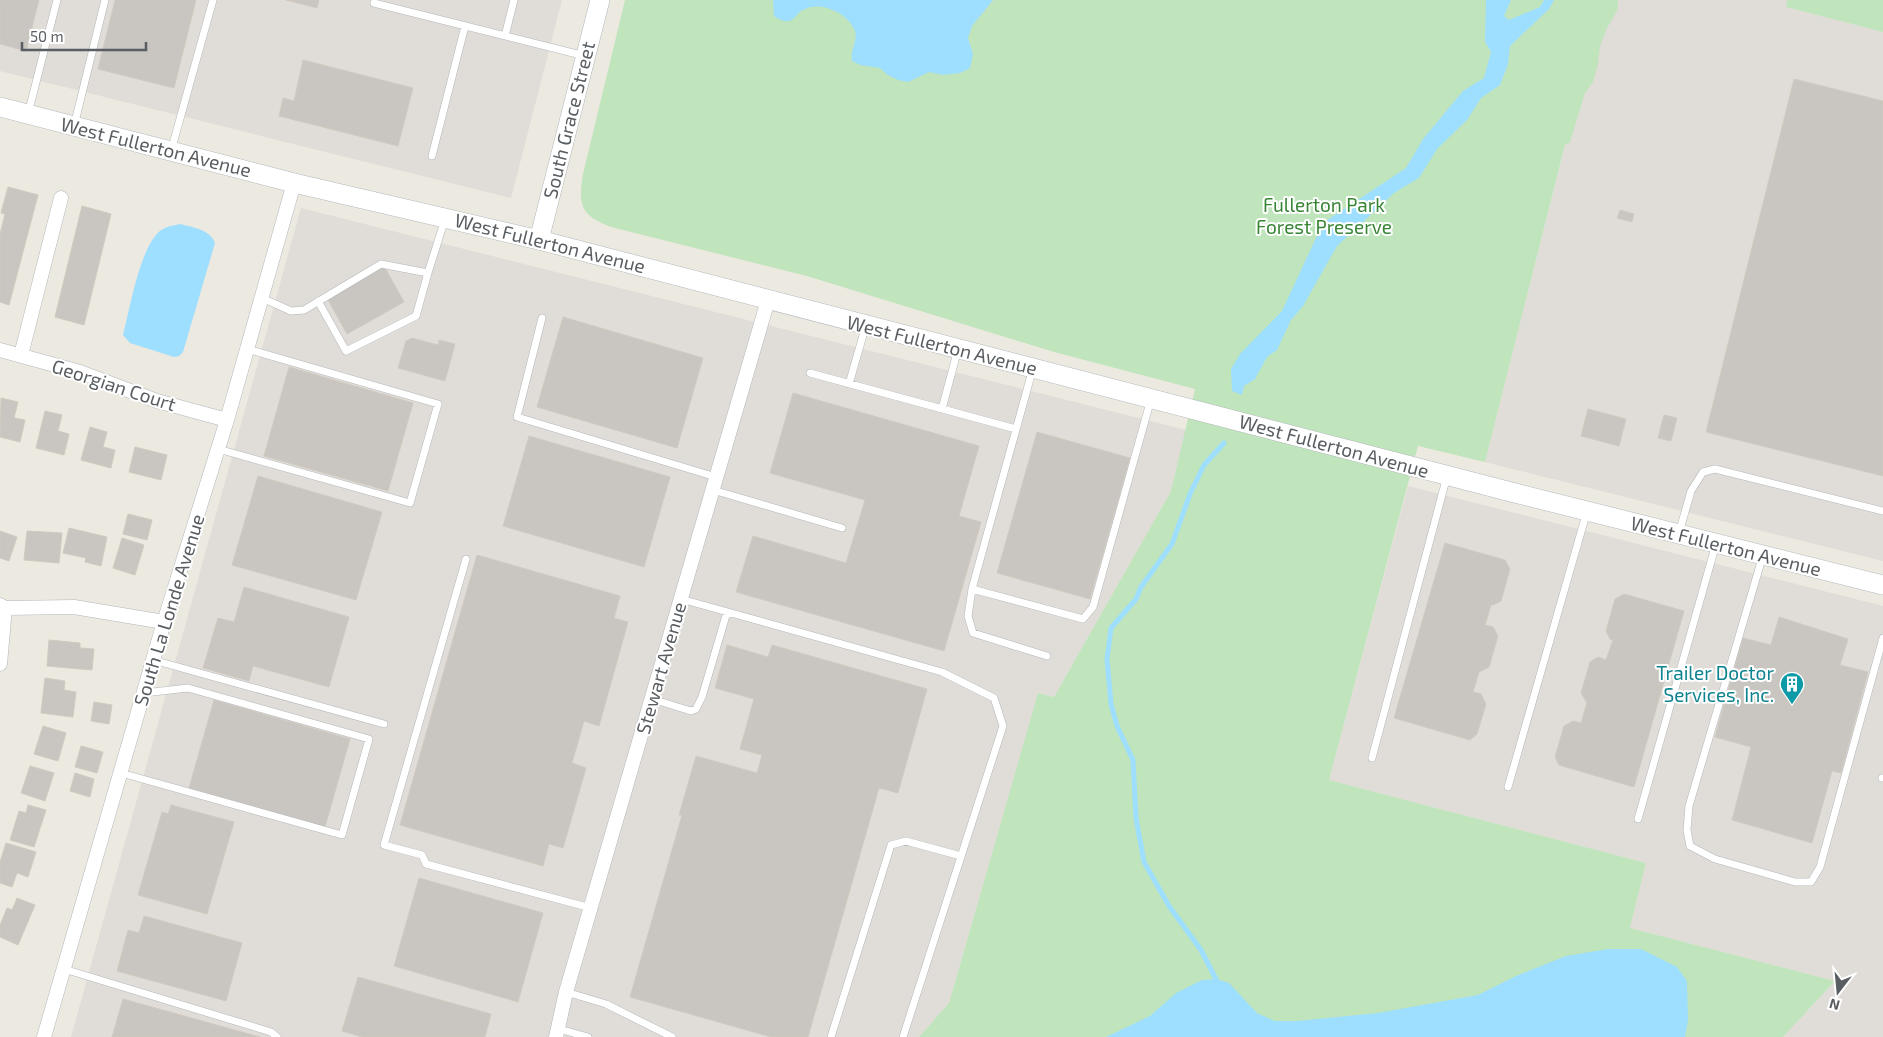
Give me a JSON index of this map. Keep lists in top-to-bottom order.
{
  "streets": {
    "street": [
      "South Grace Street",
      "West Fullerton Avenue",
      "Georgian Court",
      "South La Londe Avenue",
      "Stewart Avenue"
    ]
  },
  "crossings": [
    ["South Grace Street", "West Fullerton Avenue"],
    ["West Fullerton Avenue", "South La Londe Avenue"],
    ["West Fullerton Avenue", "Stewart Avenue"],
    ["Georgian Court", "South La Londe Avenue"]
  ],
  "parks": ["Fullerton Park Forest Preserve"],
  "places": {
    "building": ["Trailer Doctor Services, Inc."]
  },
  "scale_bar": "50 m",
  "north": "bottom"
}
